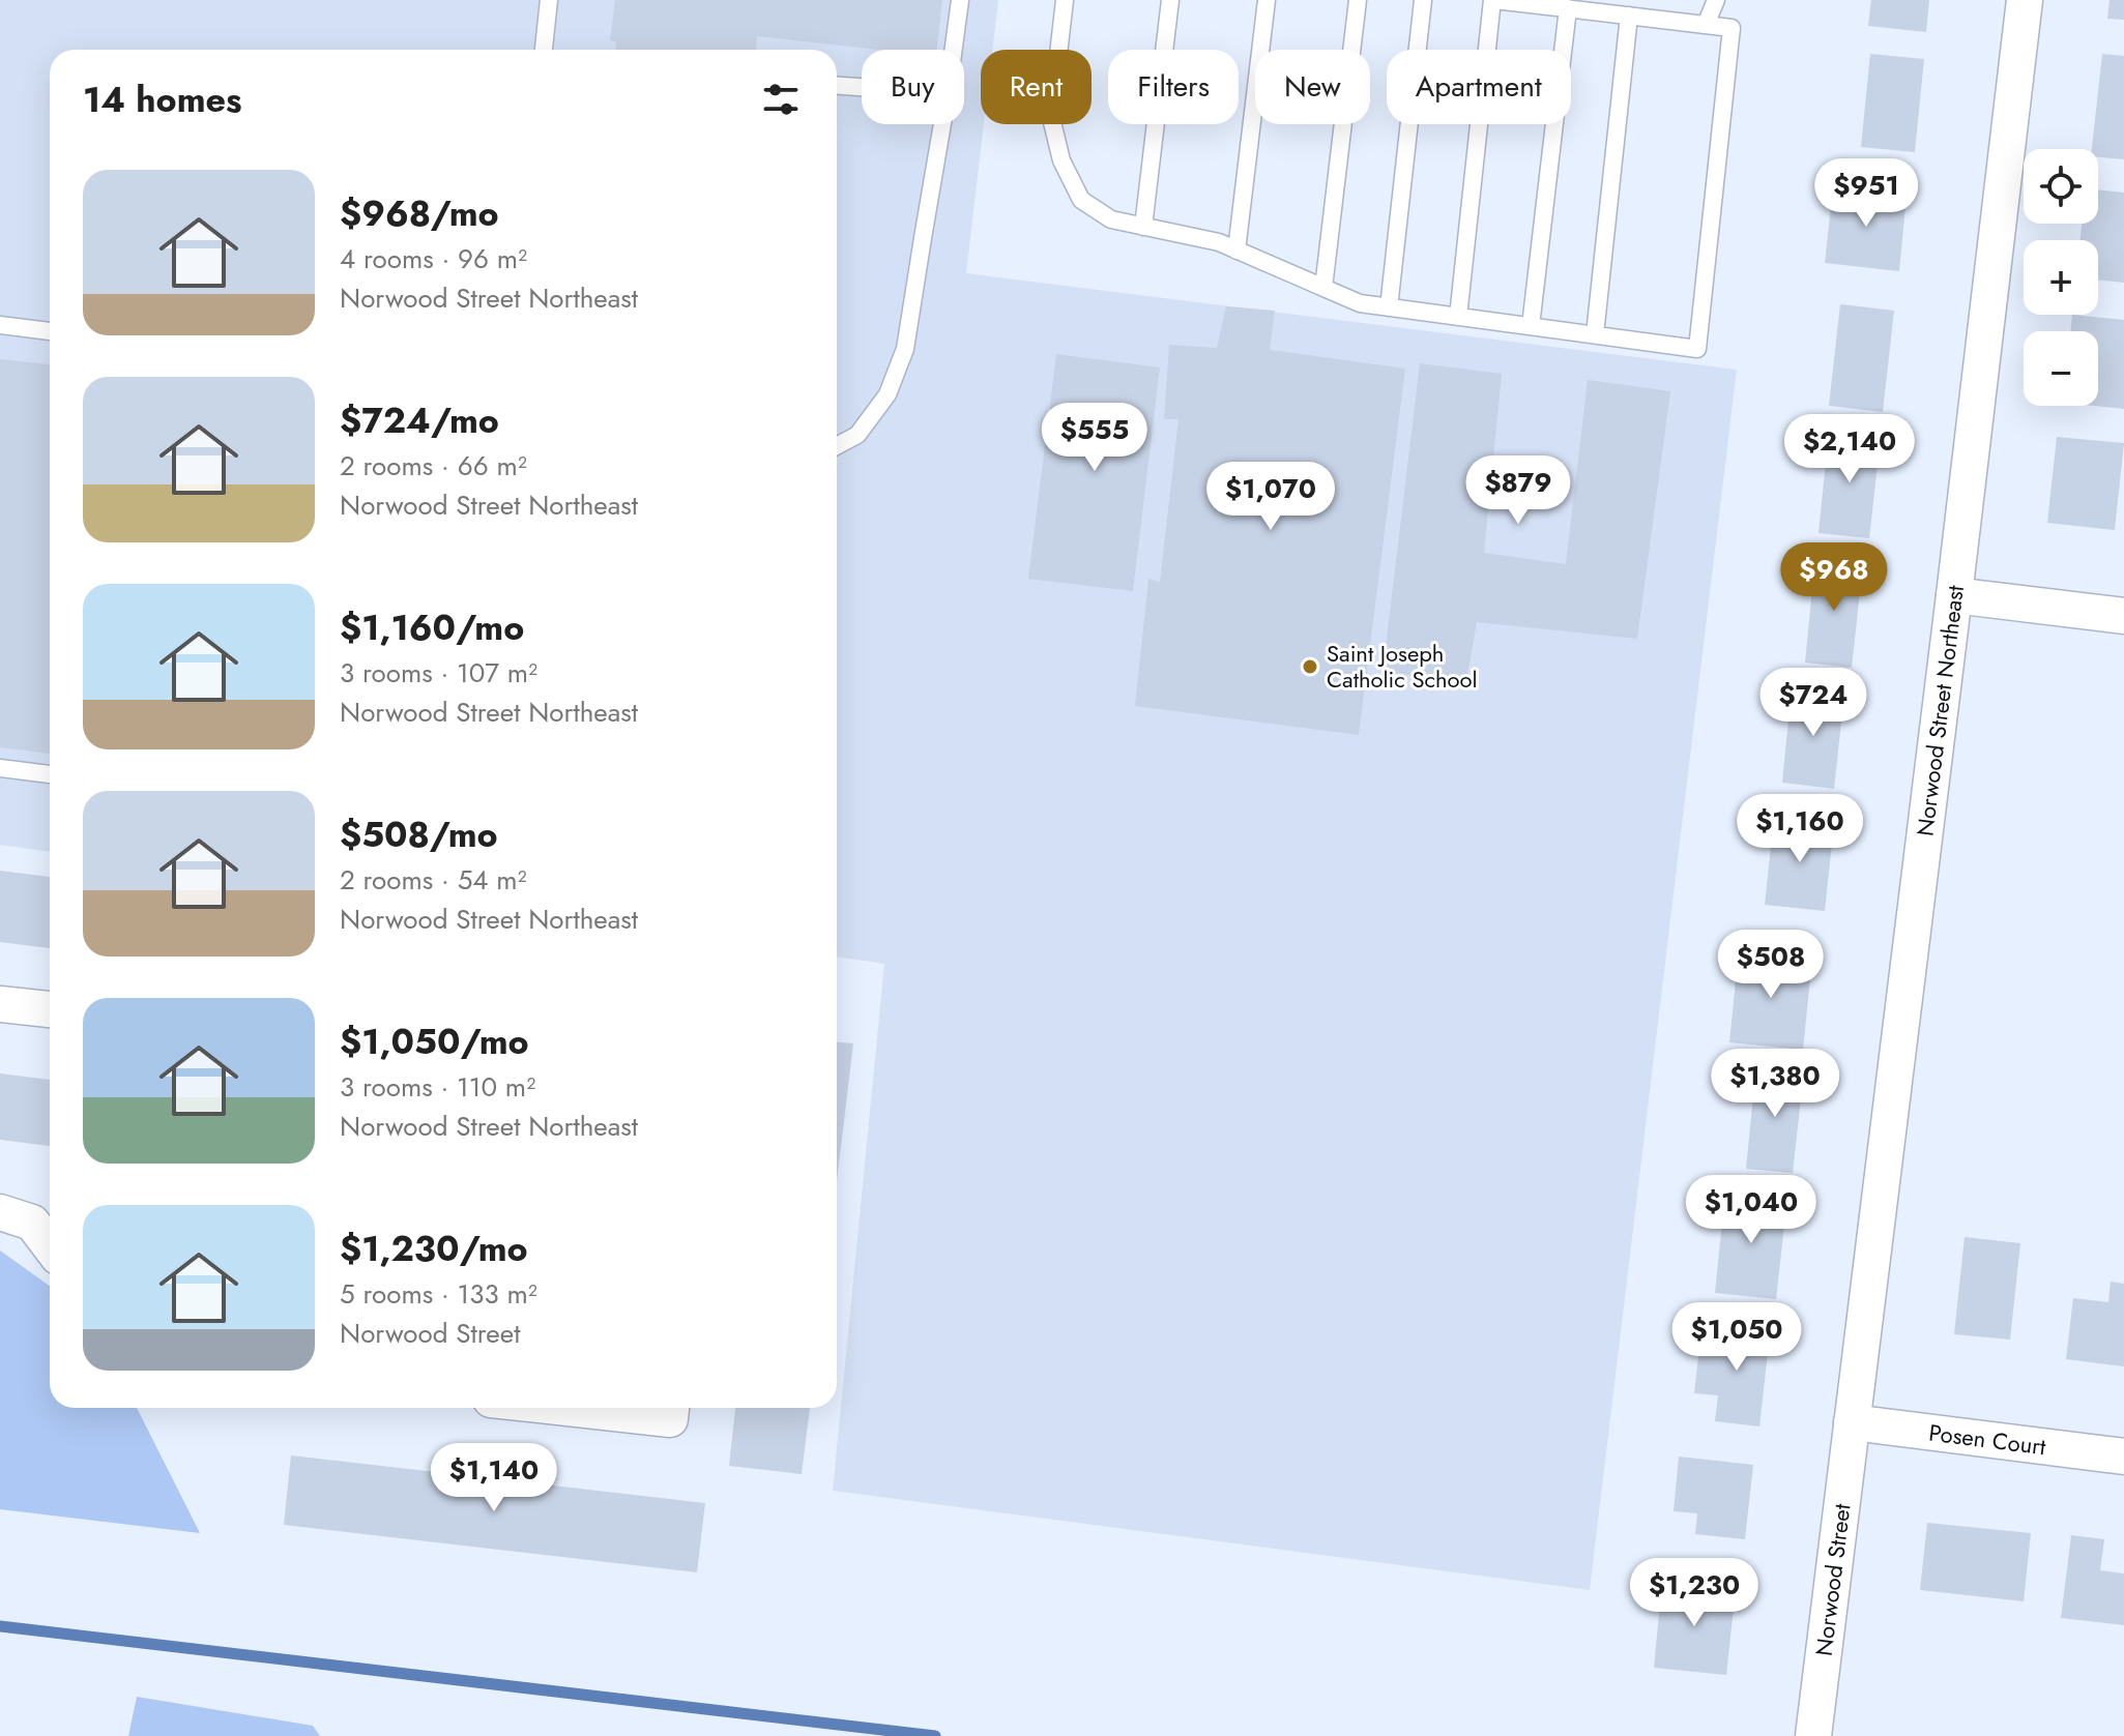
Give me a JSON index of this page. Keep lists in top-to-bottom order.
{
  "streets": {
    "street": ["Norwood Street Northeast", "Posen Court", "Norwood Street"]
  },
  "crossings": [
    ["Norwood Street Northeast", "Posen Court"],
    ["Norwood Street Northeast", "Norwood Street"],
    ["Posen Court", "Norwood Street"]
  ],
  "places": ["Saint Joseph Catholic School"],
  "page": {
    "chip": [
      "Buy",
      "Rent",
      "Filters",
      "New",
      "Apartment"
    ],
    "heading": "14 homes",
    "map_buttons": ["+", "−"],
    "list": [
      {
        "name": "$968/mo",
        "note": "4 rooms · 96 m² · Norwood Street Northeast"
      },
      {
        "name": "$724/mo",
        "note": "2 rooms · 66 m² · Norwood Street Northeast"
      },
      {
        "name": "$1,160/mo",
        "note": "3 rooms · 107 m² · Norwood Street Northeast"
      },
      {
        "name": "$508/mo",
        "note": "2 rooms · 54 m² · Norwood Street Northeast"
      },
      {
        "name": "$1,050/mo",
        "note": "3 rooms · 110 m² · Norwood Street Northeast"
      },
      {
        "name": "$1,230/mo",
        "note": "5 rooms · 133 m² · Norwood Street"
      }
    ],
    "price": [
      "$951",
      "$555",
      "$2,140",
      "$879",
      "$1,070",
      "$968",
      "$724",
      "$1,160",
      "$508",
      "$1,380",
      "$1,040",
      "$1,050",
      "$1,140",
      "$1,230"
    ]
  }
}
